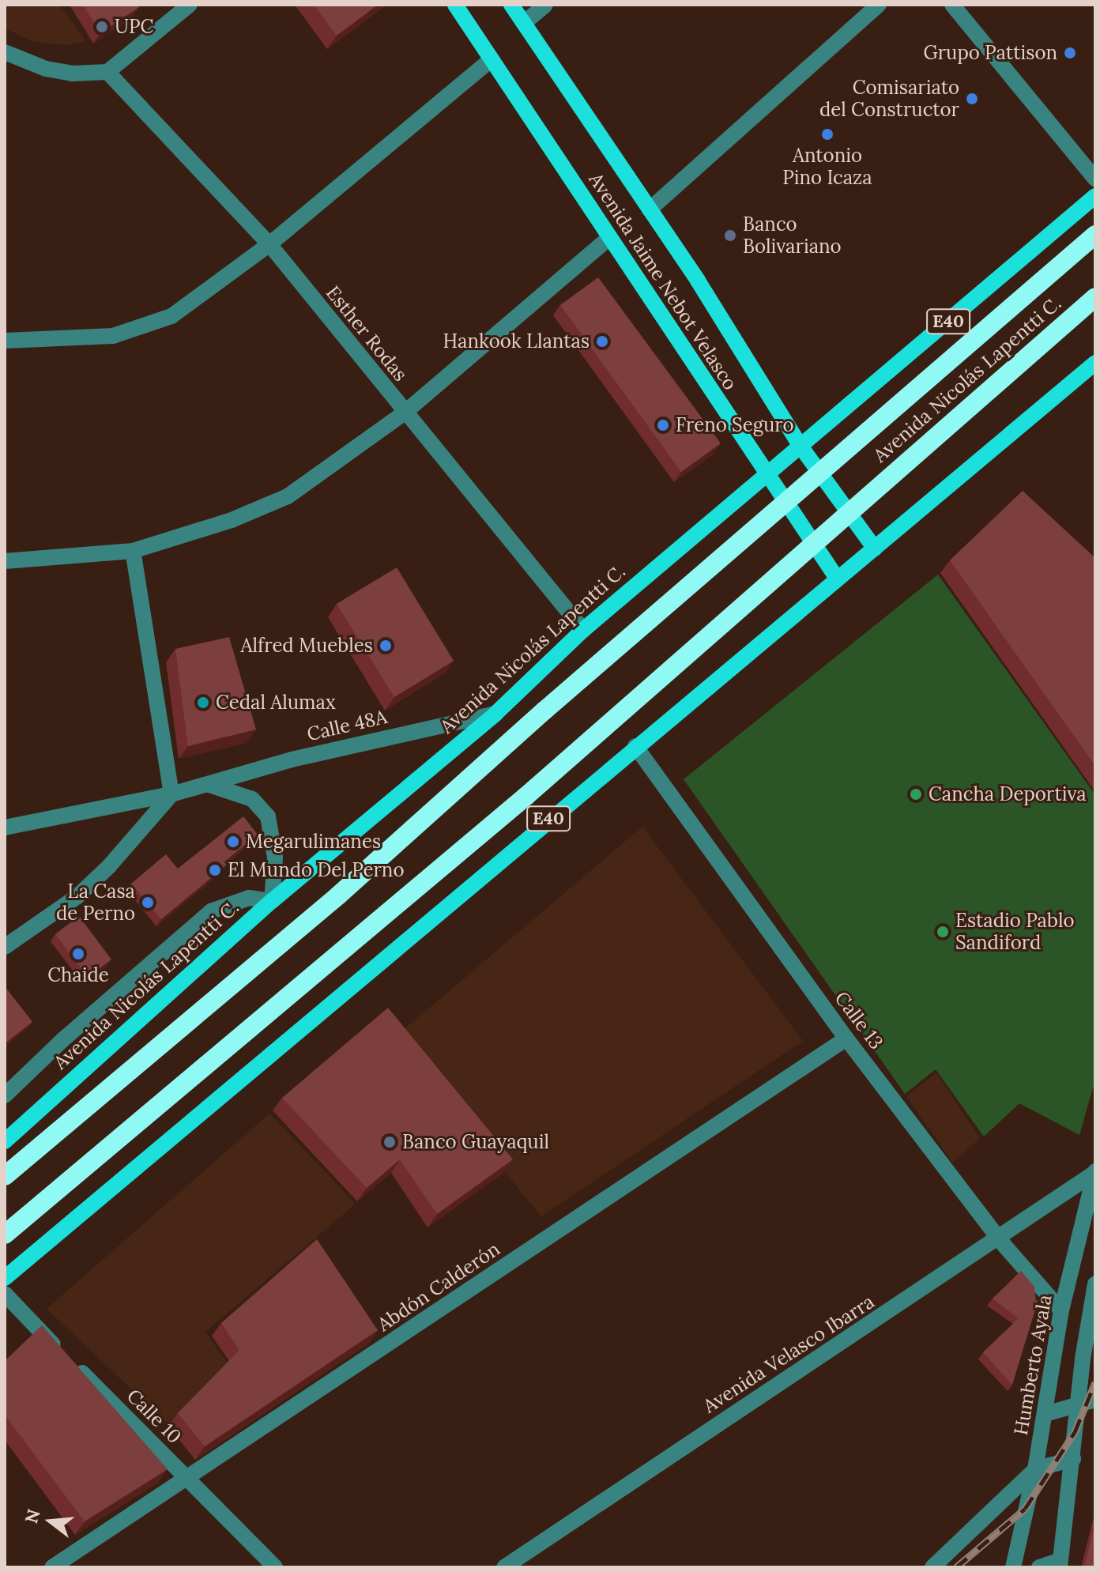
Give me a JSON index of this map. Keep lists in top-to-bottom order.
{
  "streets": {
    "highway": ["E40", "Avenida Nicolás Lapentti C."],
    "main road": ["Avenida Jaime Nebot Velasco"],
    "street": [
      "Esther Rodas",
      "Calle 48A",
      "Calle 13",
      "Abdón Calderón",
      "Avenida Velasco Ibarra",
      "Humberto Ayala",
      "Calle 10"
    ]
  },
  "crossings": [
    ["Avenida Jaime Nebot Velasco", "E40"],
    ["Avenida Jaime Nebot Velasco", "Avenida Nicolás Lapentti C."],
    ["E40", "Calle 13"],
    ["Esther Rodas", "Avenida Nicolás Lapentti C."],
    ["Avenida Nicolás Lapentti C.", "Calle 48A"],
    ["Calle 13", "Abdón Calderón"],
    ["Calle 13", "Avenida Velasco Ibarra"],
    ["Calle 13", "Humberto Ayala"],
    ["Abdón Calderón", "Calle 10"],
    ["Avenida Velasco Ibarra", "Humberto Ayala"]
  ],
  "places": [
    "UPC",
    "Grupo Pattison",
    "Comisariato del Constructor",
    "Antonio Pino Icaza",
    "Banco Bolivariano",
    "Hankook Llantas",
    "Freno Seguro",
    "Alfred Muebles",
    "Cedal Alumax",
    "Cancha Deportiva",
    "Megarulimanes",
    "El Mundo Del Perno",
    "La Casa de Perno",
    "Estadio Pablo Sandiford",
    "Chaide",
    "Banco Guayaquil"
  ],
  "north": "left"
}
